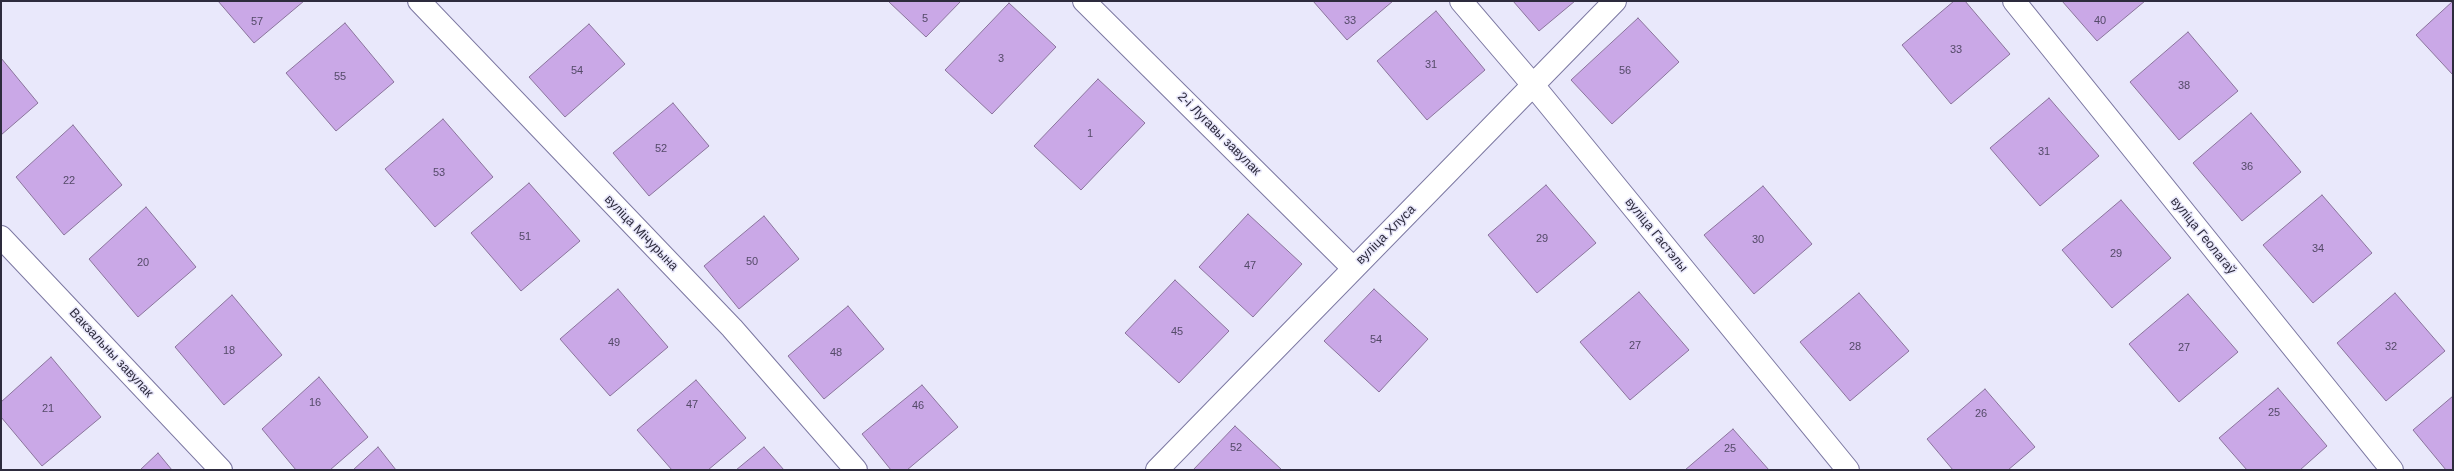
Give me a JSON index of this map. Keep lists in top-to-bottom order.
{
  "streets": {
    "street": [
      "2-і Лугавы завулак",
      "вуліца Мічурына",
      "вуліца Хлуса",
      "вуліца Гастэлы",
      "вуліца Геолагаў",
      "Вакзальны завулак"
    ]
  },
  "crossings": [
    ["2-і Лугавы завулак", "вуліца Хлуса"],
    ["вуліца Хлуса", "вуліца Гастэлы"]
  ],
  "house_numbers": [
    "5",
    "33",
    "40",
    "57",
    "33",
    "3",
    "31",
    "54",
    "56",
    "55",
    "38",
    "1",
    "52",
    "31",
    "36",
    "53",
    "22",
    "51",
    "29",
    "30",
    "34",
    "29",
    "50",
    "20",
    "47",
    "45",
    "54",
    "49",
    "27",
    "28",
    "32",
    "27",
    "18",
    "48",
    "16",
    "47",
    "46",
    "21",
    "25",
    "26",
    "52",
    "25"
  ]
}
